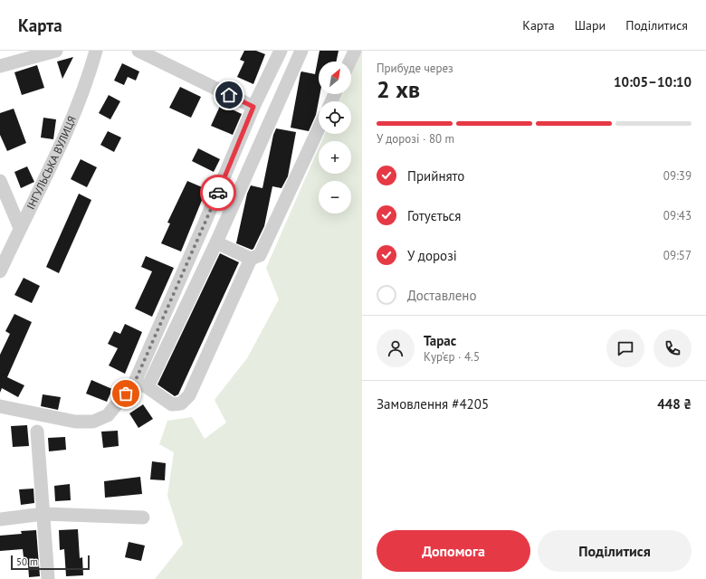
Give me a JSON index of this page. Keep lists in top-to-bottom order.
{
  "streets": {
    "street": ["ІНГУЛЬСЬКА ВУЛИЦЯ"]
  },
  "scale_bar": "50 m",
  "north": "top right",
  "page": {
    "header": "Карта",
    "nav": ["Карта", "Шари", "Поділитися"],
    "heading": ["2 хв", "Прибуде через", "10:05–10:10"],
    "panel": [
      "Тарас",
      "Кур’єр · 4.5",
      "Замовлення #4205",
      "448 ₴"
    ],
    "map_buttons": ["+", "−"],
    "bar": "У дорозі · 80 m",
    "list": [
      ["Прийнято", "09:39"],
      ["Готується", "09:43"],
      ["У дорозі", "09:57"],
      "Доставлено"
    ],
    "buttons": ["Допомога", "Поділитися"],
    "scale": "50 m"
  }
}
